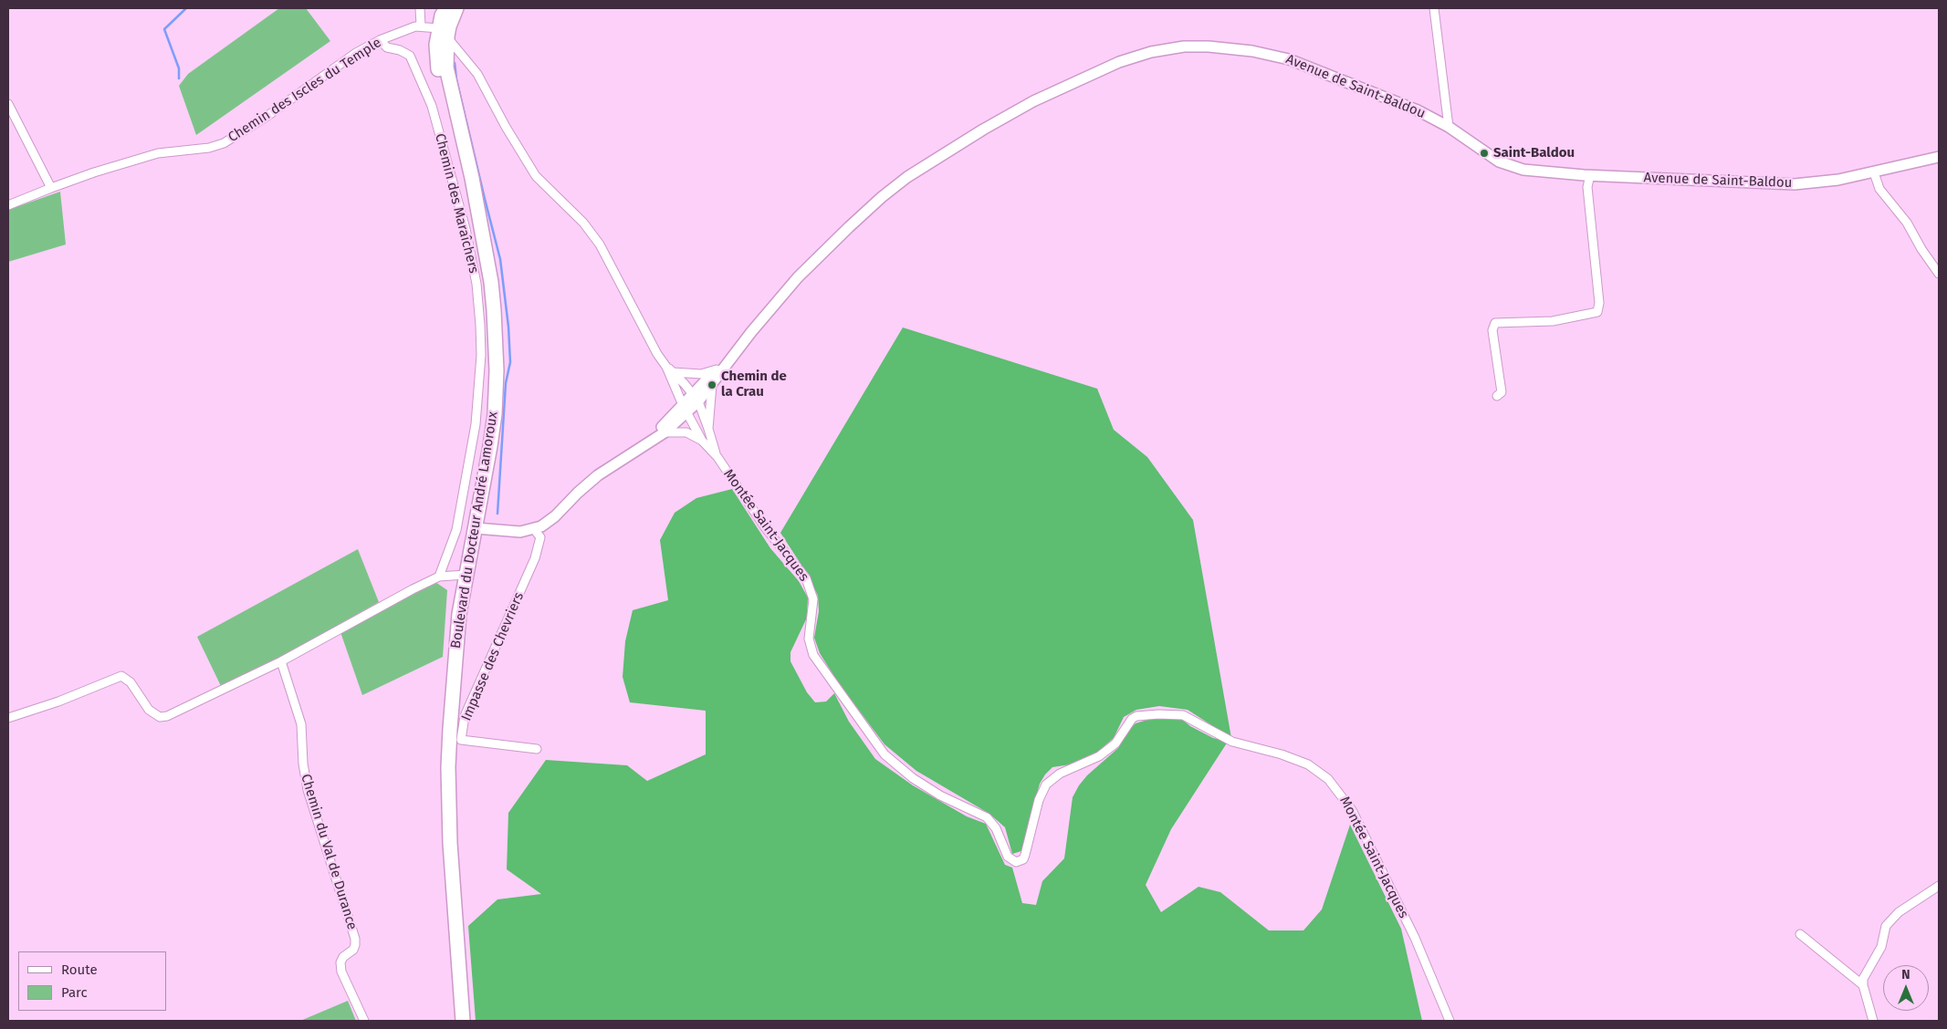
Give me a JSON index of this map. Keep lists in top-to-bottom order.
{
  "streets": {
    "main road": ["Boulevard du Docteur André Lamoroux"],
    "street": [
      "Avenue de Saint-Baldou",
      "Chemin des Iscles du Temple",
      "Chemin des Maraîchers",
      "Montée Saint-Jacques",
      "Impasse des Chevriers",
      "Chemin du Val de Durance"
    ]
  },
  "crossings": [
    ["Avenue de Saint-Baldou", "Boulevard du Docteur André Lamoroux"],
    ["Avenue de Saint-Baldou", "Impasse des Chevriers"],
    ["Chemin des Iscles du Temple", "Chemin des Maraîchers"],
    ["Chemin des Iscles du Temple", "Boulevard du Docteur André Lamoroux"]
  ],
  "places": ["Saint-Baldou", "Chemin de la Crau"],
  "legend": ["Route", "Parc"],
  "north": "top"
}
